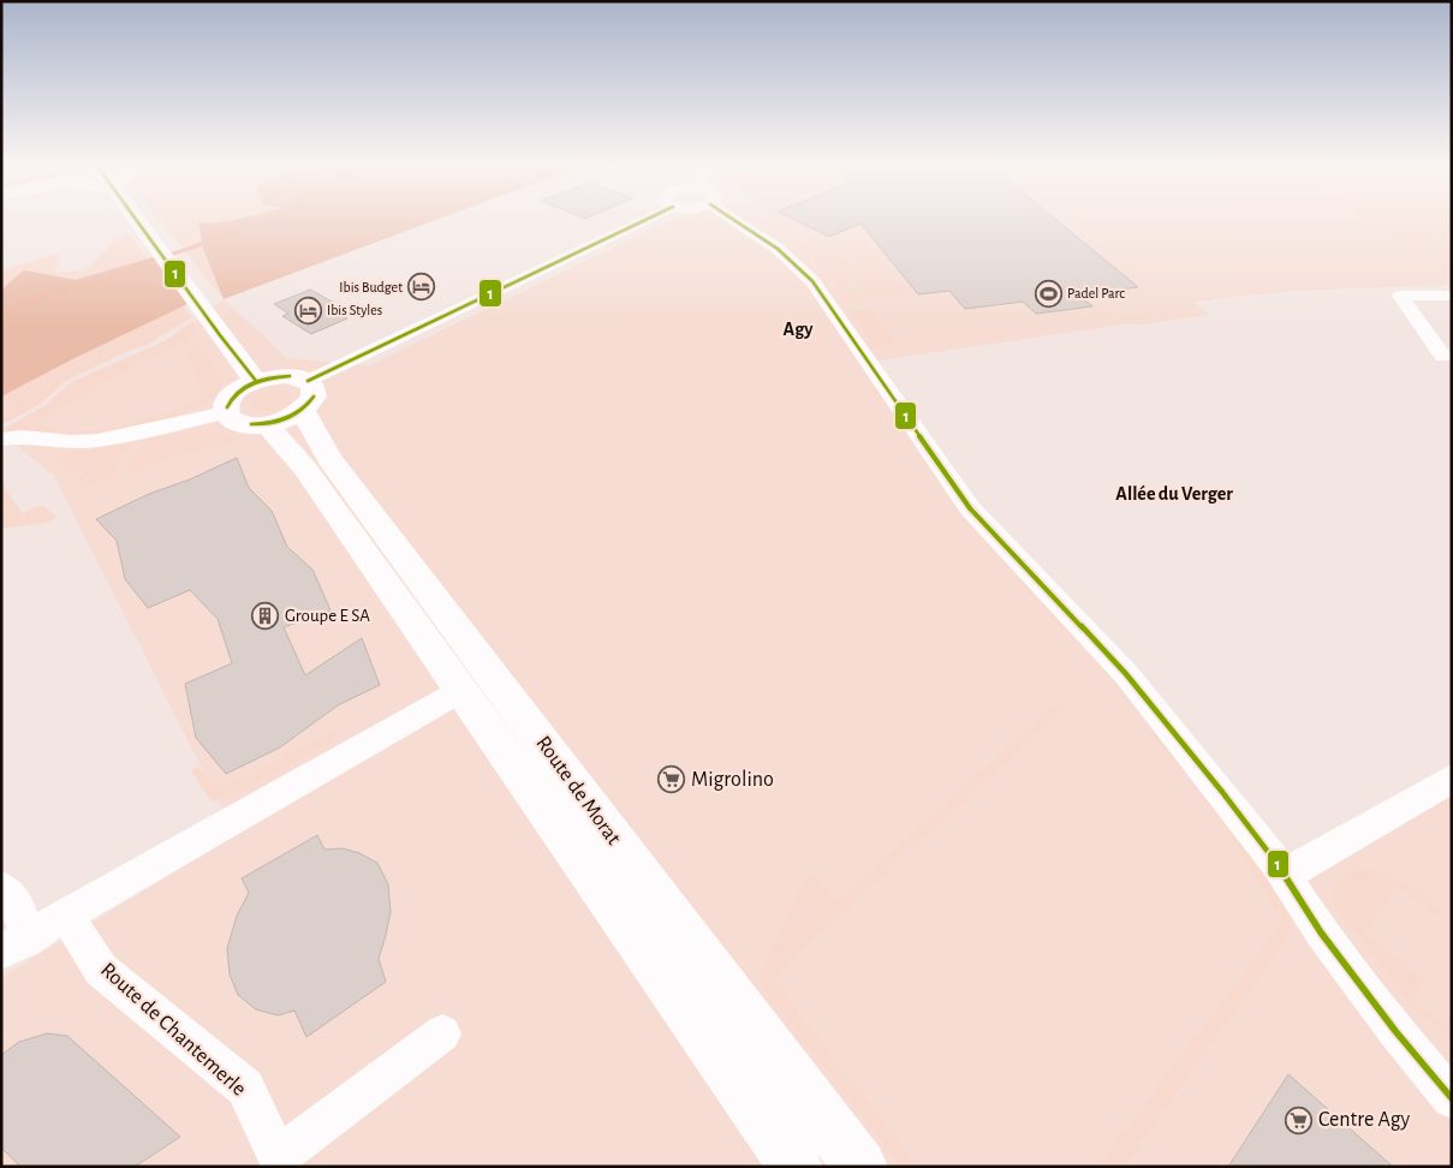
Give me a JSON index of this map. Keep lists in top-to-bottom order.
{
  "streets": {
    "main road": ["Route de Morat"],
    "street": ["Route de Chantemerle"]
  },
  "districts": ["Agy", "Allée du Verger"],
  "places": {
    "hotel": ["Ibis Budget", "Ibis Styles"],
    "sports": ["Padel Parc"],
    "building": ["Groupe E SA"],
    "supermarket": ["Migrolino", "Centre Agy"]
  },
  "lines": ["transit line 1"]
}
